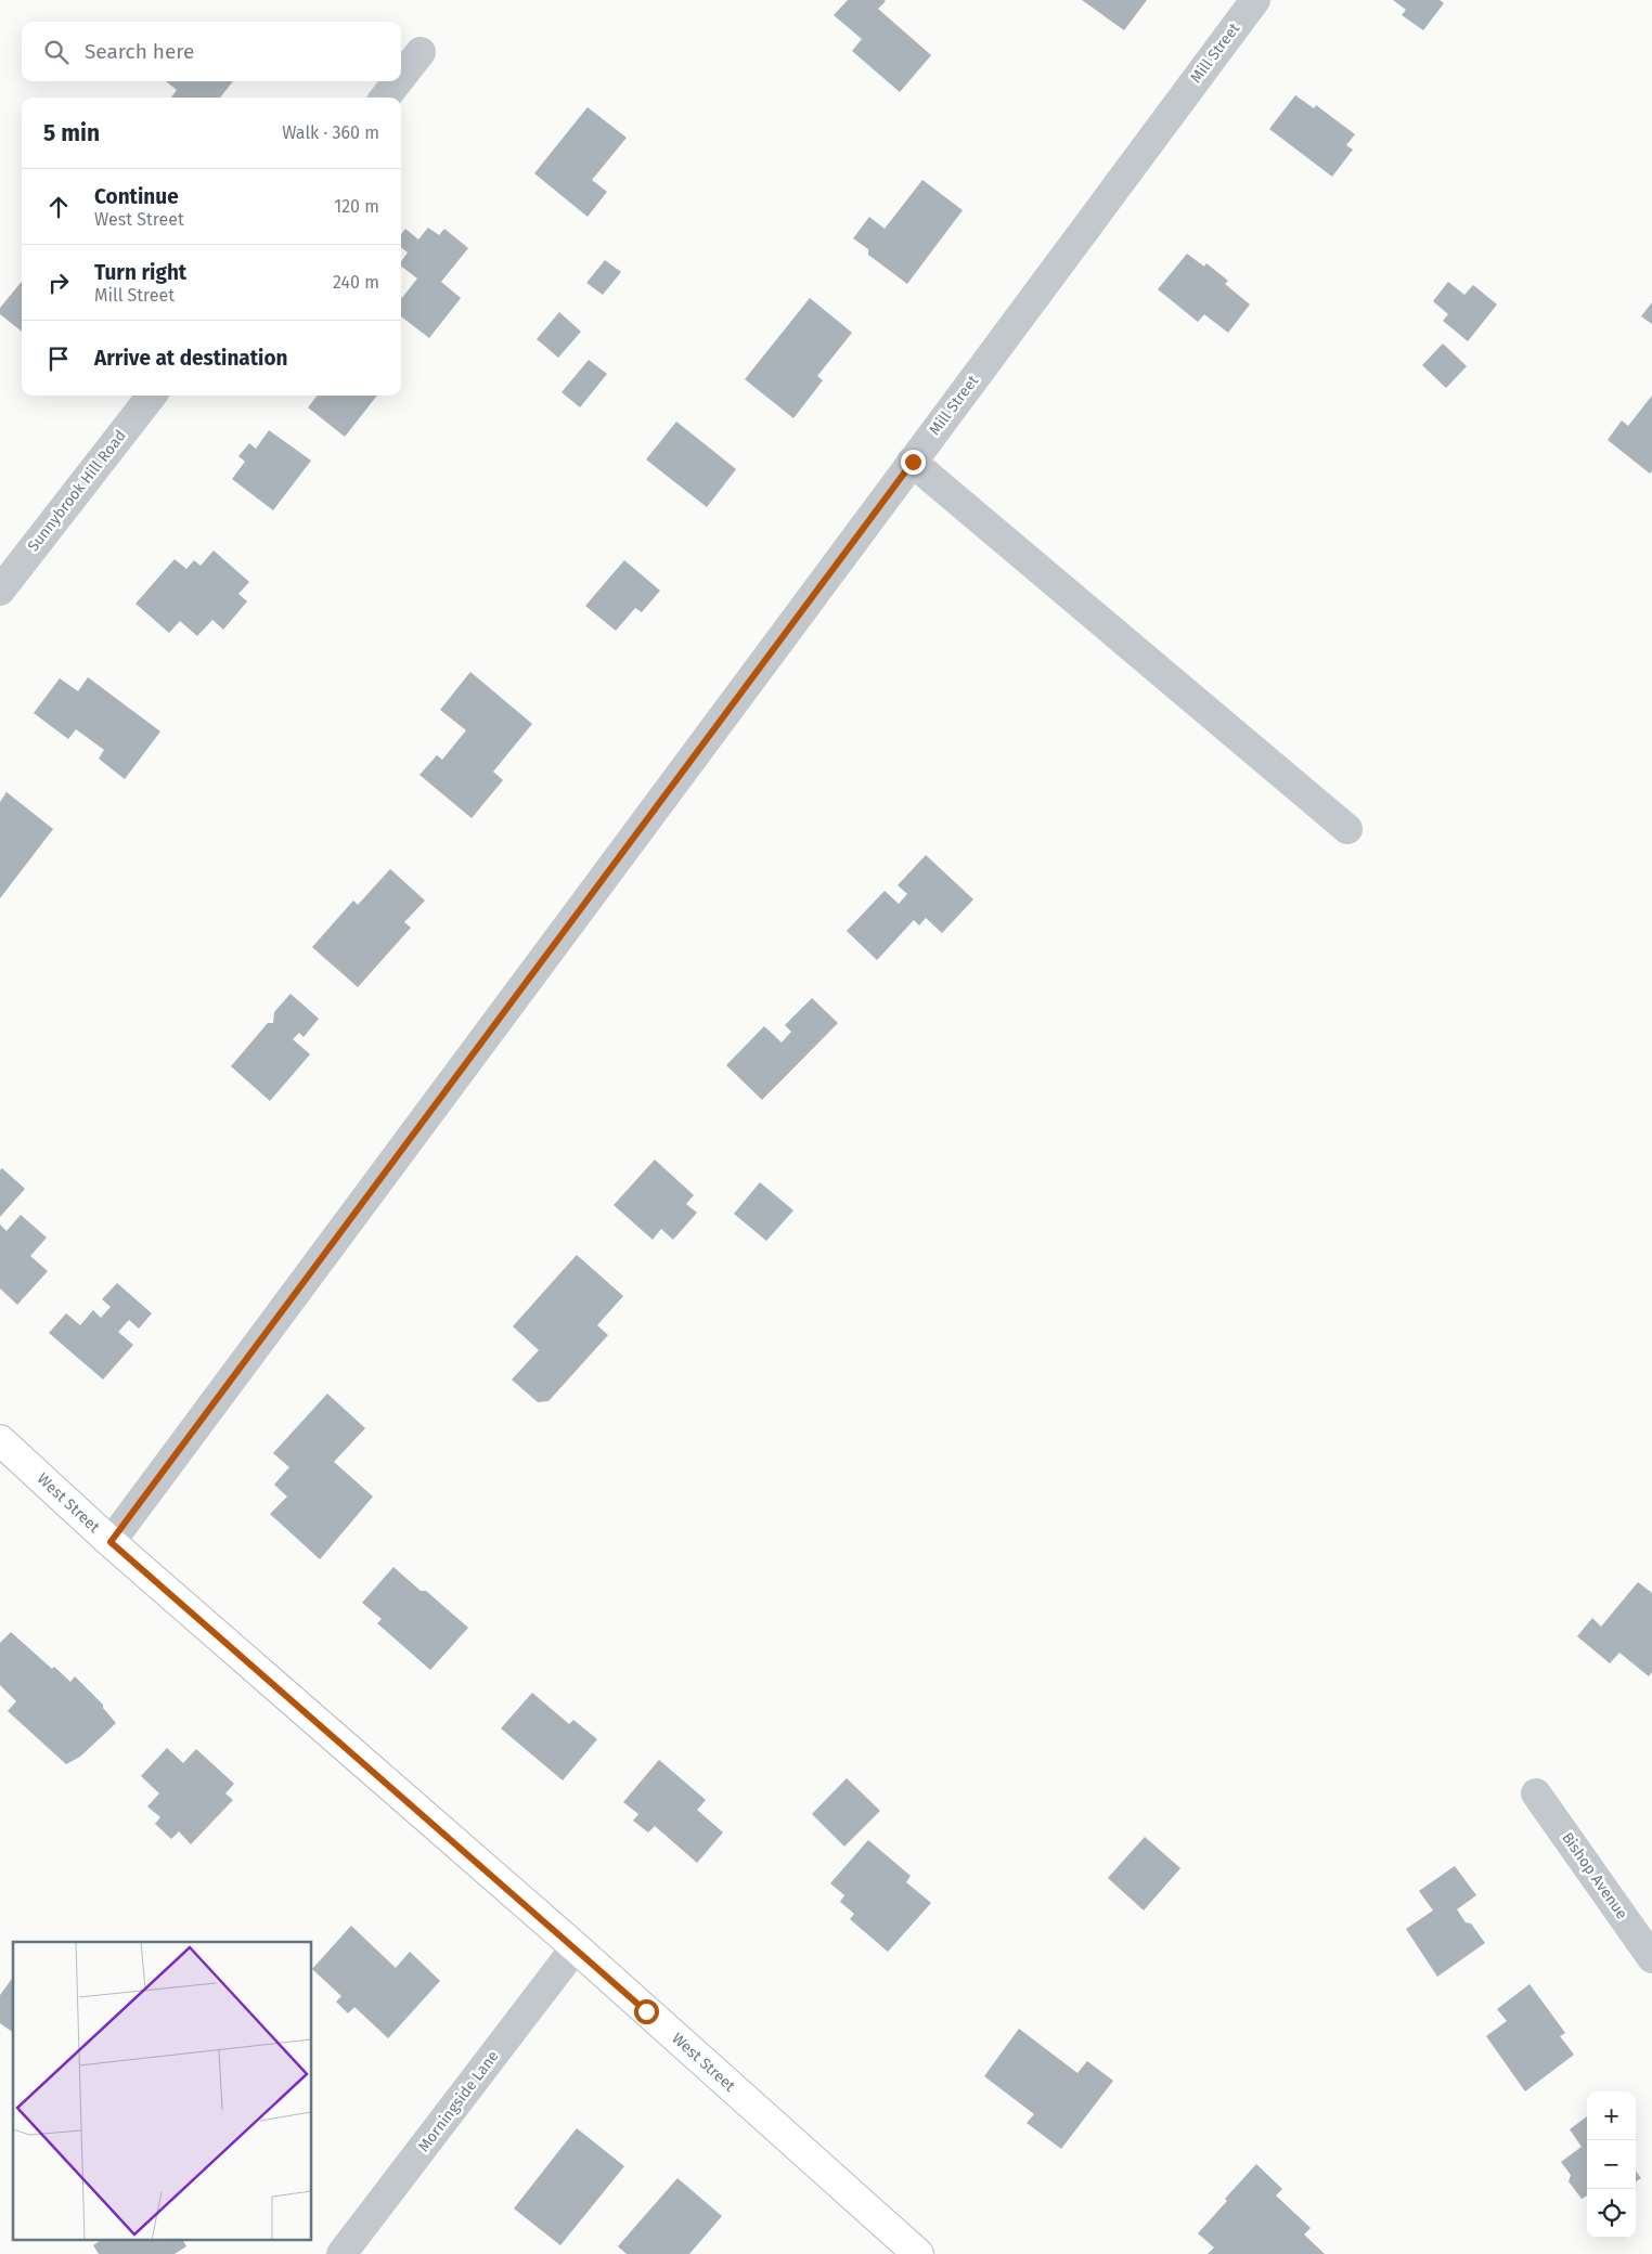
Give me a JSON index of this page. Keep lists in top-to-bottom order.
{
  "streets": {
    "main road": ["West Street"],
    "street": [
      "Mill Street",
      "Sunnybrook Hill Road",
      "Bishop Avenue",
      "Morningside Lane"
    ]
  },
  "crossings": [
    ["Mill Street", "West Street"],
    ["West Street", "Morningside Lane"]
  ],
  "page": {
    "search": "Search here",
    "heading": ["5 min", "Walk · 360 m"],
    "list": [
      ["Continue", "West Street", "120 m"],
      ["Turn right", "Mill Street", "240 m"],
      "Arrive at destination"
    ],
    "map_buttons": ["+", "−"]
  }
}
